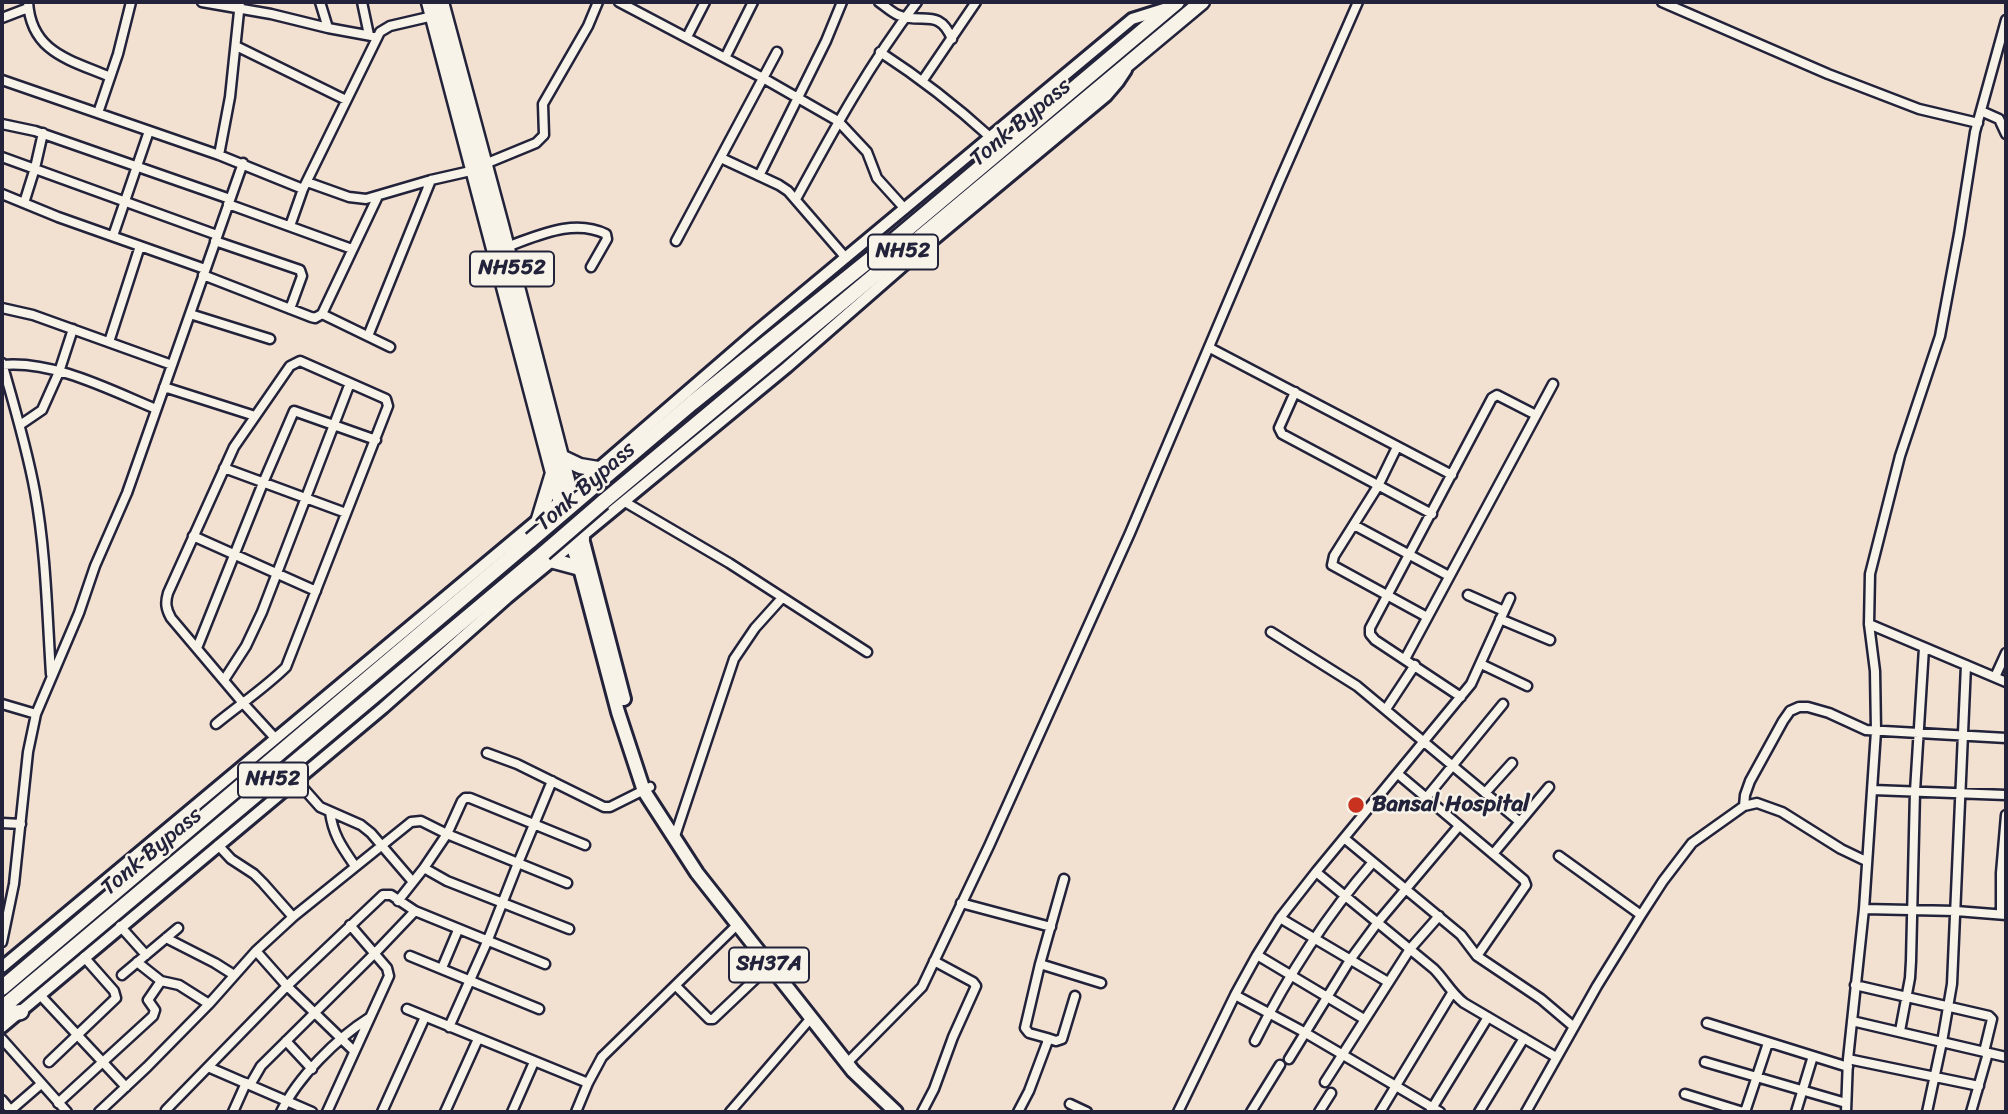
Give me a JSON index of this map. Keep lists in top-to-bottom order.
{
  "streets": {
    "highway": ["Tonk Bypass", "NH52", "NH552"],
    "main road": ["SH37A"]
  },
  "crossings": [
    ["NH552", "SH37A"]
  ],
  "places": ["Bansal Hospital"]
}
